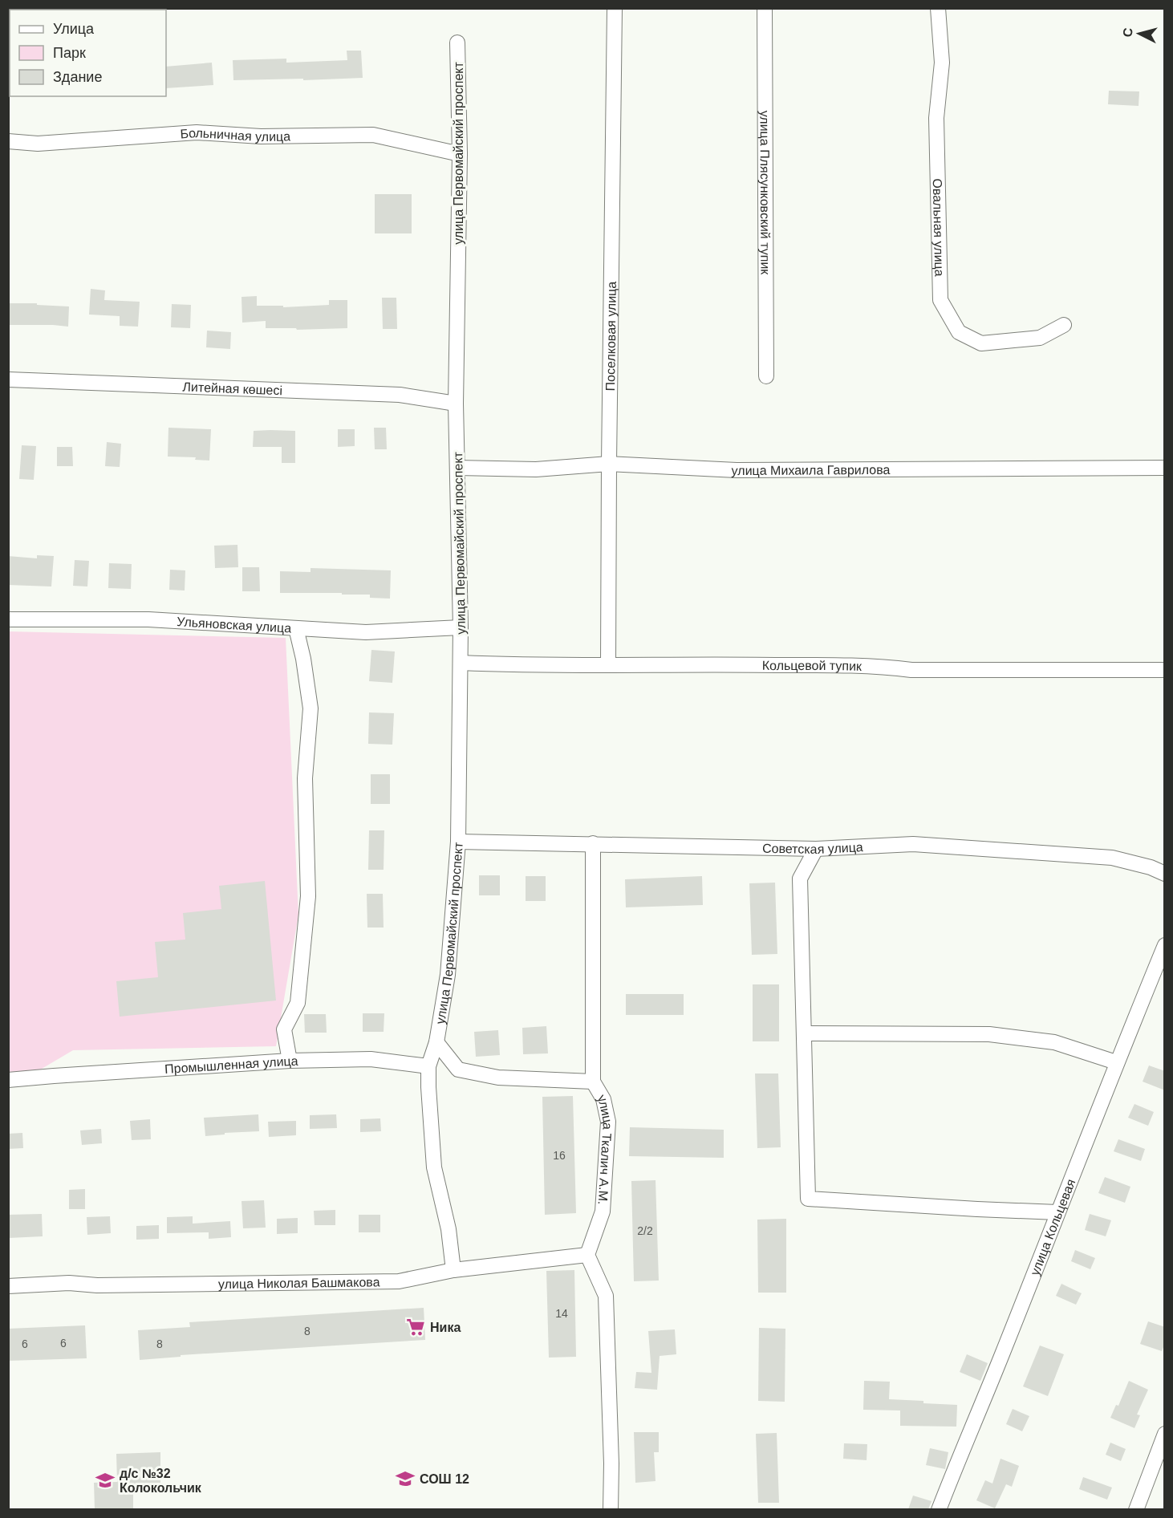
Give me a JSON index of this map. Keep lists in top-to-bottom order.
{
  "streets": {
    "street": [
      "Больничная улица",
      "улица Первомайский проспект",
      "улица Плясунковский тупик",
      "Овальная улица",
      "Поселковая улица",
      "Литейная көшесі",
      "улица Михаила Гаврилова",
      "Ульяновская улица",
      "Кольцевой тупик",
      "Советская улица",
      "Промышленная улица",
      "улица Ткалич А.М.",
      "улица Кольцевая",
      "улица Николая Башмакова"
    ]
  },
  "crossings": [
    ["Больничная улица", "улица Первомайский проспект"],
    ["улица Первомайский проспект", "Литейная көшесі"],
    ["улица Первомайский проспект", "улица Михаила Гаврилова"],
    ["улица Первомайский проспект", "Ульяновская улица"],
    ["улица Первомайский проспект", "Кольцевой тупик"],
    ["улица Первомайский проспект", "Советская улица"],
    ["Поселковая улица", "улица Михаила Гаврилова"],
    ["Поселковая улица", "Кольцевой тупик"],
    ["Советская улица", "улица Ткалич А.М."],
    ["улица Ткалич А.М.", "улица Николая Башмакова"]
  ],
  "places": {
    "supermarket": ["Ника"],
    "school or university": ["СОШ 12", "д/с №32 Колокольчик"]
  },
  "house_numbers": [
    "16",
    "2/2",
    "14",
    "8",
    "6",
    "6",
    "8"
  ],
  "legend": ["Улица", "Парк", "Здание"],
  "north": "left"
}
